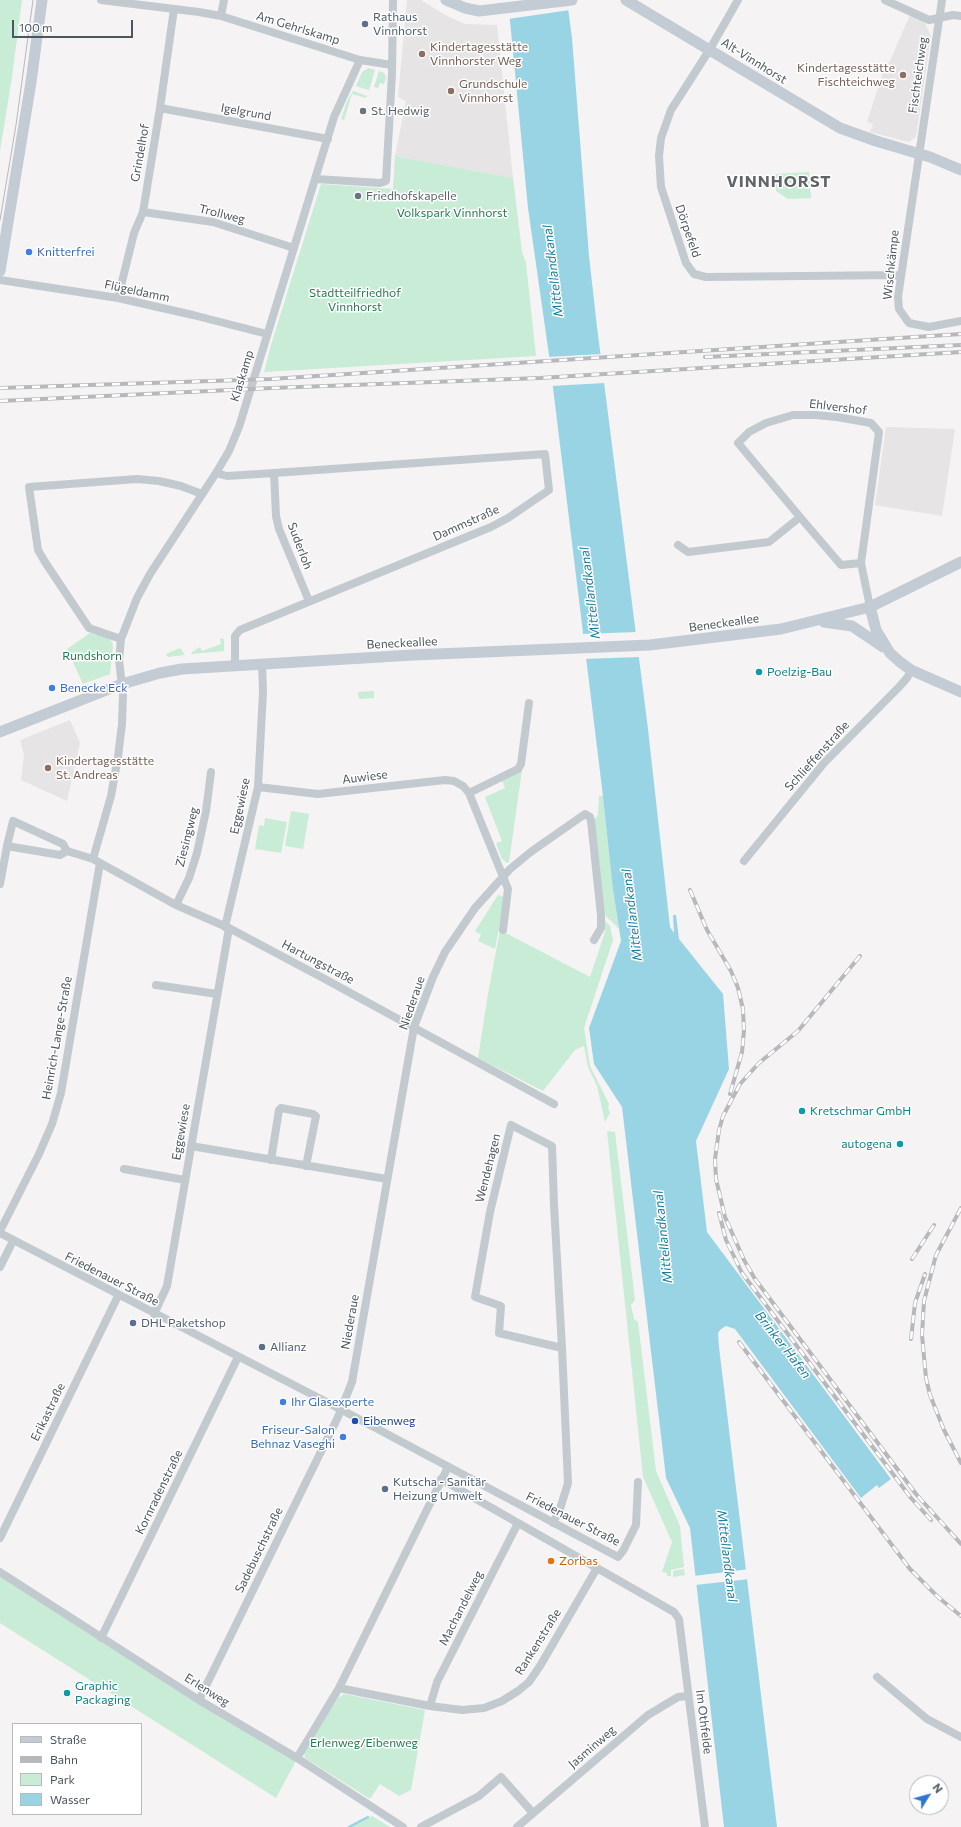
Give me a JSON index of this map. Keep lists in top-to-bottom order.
{
  "streets": {
    "street": [
      "Am Gehrlskamp",
      "Alt-Vinnhorst",
      "Fischteichweg",
      "Igelgrund",
      "Grindelhof",
      "Trollweg",
      "Dörpefeld",
      "Wischkämpe",
      "Flügeldamm",
      "Klaskamp",
      "Ehlvershof",
      "Dammstraße",
      "Suderloh",
      "Beneckeallee",
      "Schlieffenstraße",
      "Auwiese",
      "Eggewiese",
      "Ziesingweg",
      "Hartungstraße",
      "Niederaue",
      "Heinrich-Lange-Straße",
      "Wendehagen",
      "Friedenauer Straße",
      "Erikastraße",
      "Kornradenstraße",
      "Sadebuschstraße",
      "Machandelweg",
      "Rankenstraße",
      "Erlenweg",
      "Im Othfelde",
      "Jasminweg"
    ]
  },
  "crossings": [
    ["Am Gehrlskamp", "Grindelhof"],
    ["Am Gehrlskamp", "Klaskamp"],
    ["Alt-Vinnhorst", "Fischteichweg"],
    ["Alt-Vinnhorst", "Dörpefeld"],
    ["Alt-Vinnhorst", "Wischkämpe"],
    ["Fischteichweg", "Wischkämpe"],
    ["Igelgrund", "Grindelhof"],
    ["Igelgrund", "Klaskamp"],
    ["Grindelhof", "Trollweg"],
    ["Grindelhof", "Flügeldamm"],
    ["Trollweg", "Klaskamp"],
    ["Dörpefeld", "Wischkämpe"],
    ["Flügeldamm", "Klaskamp"],
    ["Klaskamp", "Dammstraße"],
    ["Klaskamp", "Beneckeallee"],
    ["Klaskamp", "Heinrich-Lange-Straße"],
    ["Ehlvershof", "Beneckeallee"],
    ["Dammstraße", "Suderloh"],
    ["Dammstraße", "Beneckeallee"],
    ["Beneckeallee", "Schlieffenstraße"],
    ["Beneckeallee", "Eggewiese"],
    ["Beneckeallee", "Heinrich-Lange-Straße"],
    ["Auwiese", "Eggewiese"],
    ["Auwiese", "Niederaue"],
    ["Eggewiese", "Hartungstraße"],
    ["Eggewiese", "Friedenauer Straße"],
    ["Ziesingweg", "Hartungstraße"],
    ["Hartungstraße", "Niederaue"],
    ["Hartungstraße", "Heinrich-Lange-Straße"],
    ["Niederaue", "Friedenauer Straße"],
    ["Niederaue", "Sadebuschstraße"],
    ["Heinrich-Lange-Straße", "Friedenauer Straße"],
    ["Wendehagen", "Friedenauer Straße"],
    ["Friedenauer Straße", "Erikastraße"],
    ["Friedenauer Straße", "Kornradenstraße"],
    ["Friedenauer Straße", "Sadebuschstraße"],
    ["Kornradenstraße", "Erlenweg"],
    ["Sadebuschstraße", "Erlenweg"],
    ["Machandelweg", "Rankenstraße"],
    ["Rankenstraße", "Im Othfelde"],
    ["Im Othfelde", "Jasminweg"]
  ],
  "districts": ["VINNHORST"],
  "water": ["Mittellandkanal", "Brinker Hafen"],
  "parks": [
    "Volkspark Vinnhorst",
    "Stadtteilfriedhof Vinnhorst",
    "Rundshorn",
    "Erlenweg/Eibenweg"
  ],
  "places": [
    "Rathaus Vinnhorst",
    "Kindertagesstätte Vinnhorster Weg",
    "Kindertagesstätte Fischteichweg",
    "Grundschule Vinnhorst",
    "St. Hedwig",
    "Friedhofskapelle",
    "Knitterfrei",
    "Poelzig-Bau",
    "Benecke Eck",
    "Kindertagesstätte St. Andreas",
    "Kretschmar GmbH",
    "autogena",
    "DHL Paketshop",
    "Allianz",
    "Ihr Glasexperte",
    "Eibenweg",
    "Friseur-Salon Behnaz Vaseghi",
    "Kutscha - Sanitär Heizung Umwelt",
    "Zorbas",
    "Graphic Packaging"
  ],
  "legend": [
    "Straße",
    "Bahn",
    "Park",
    "Wasser"
  ],
  "scale_bar": "100 m",
  "north": "top right"
}
